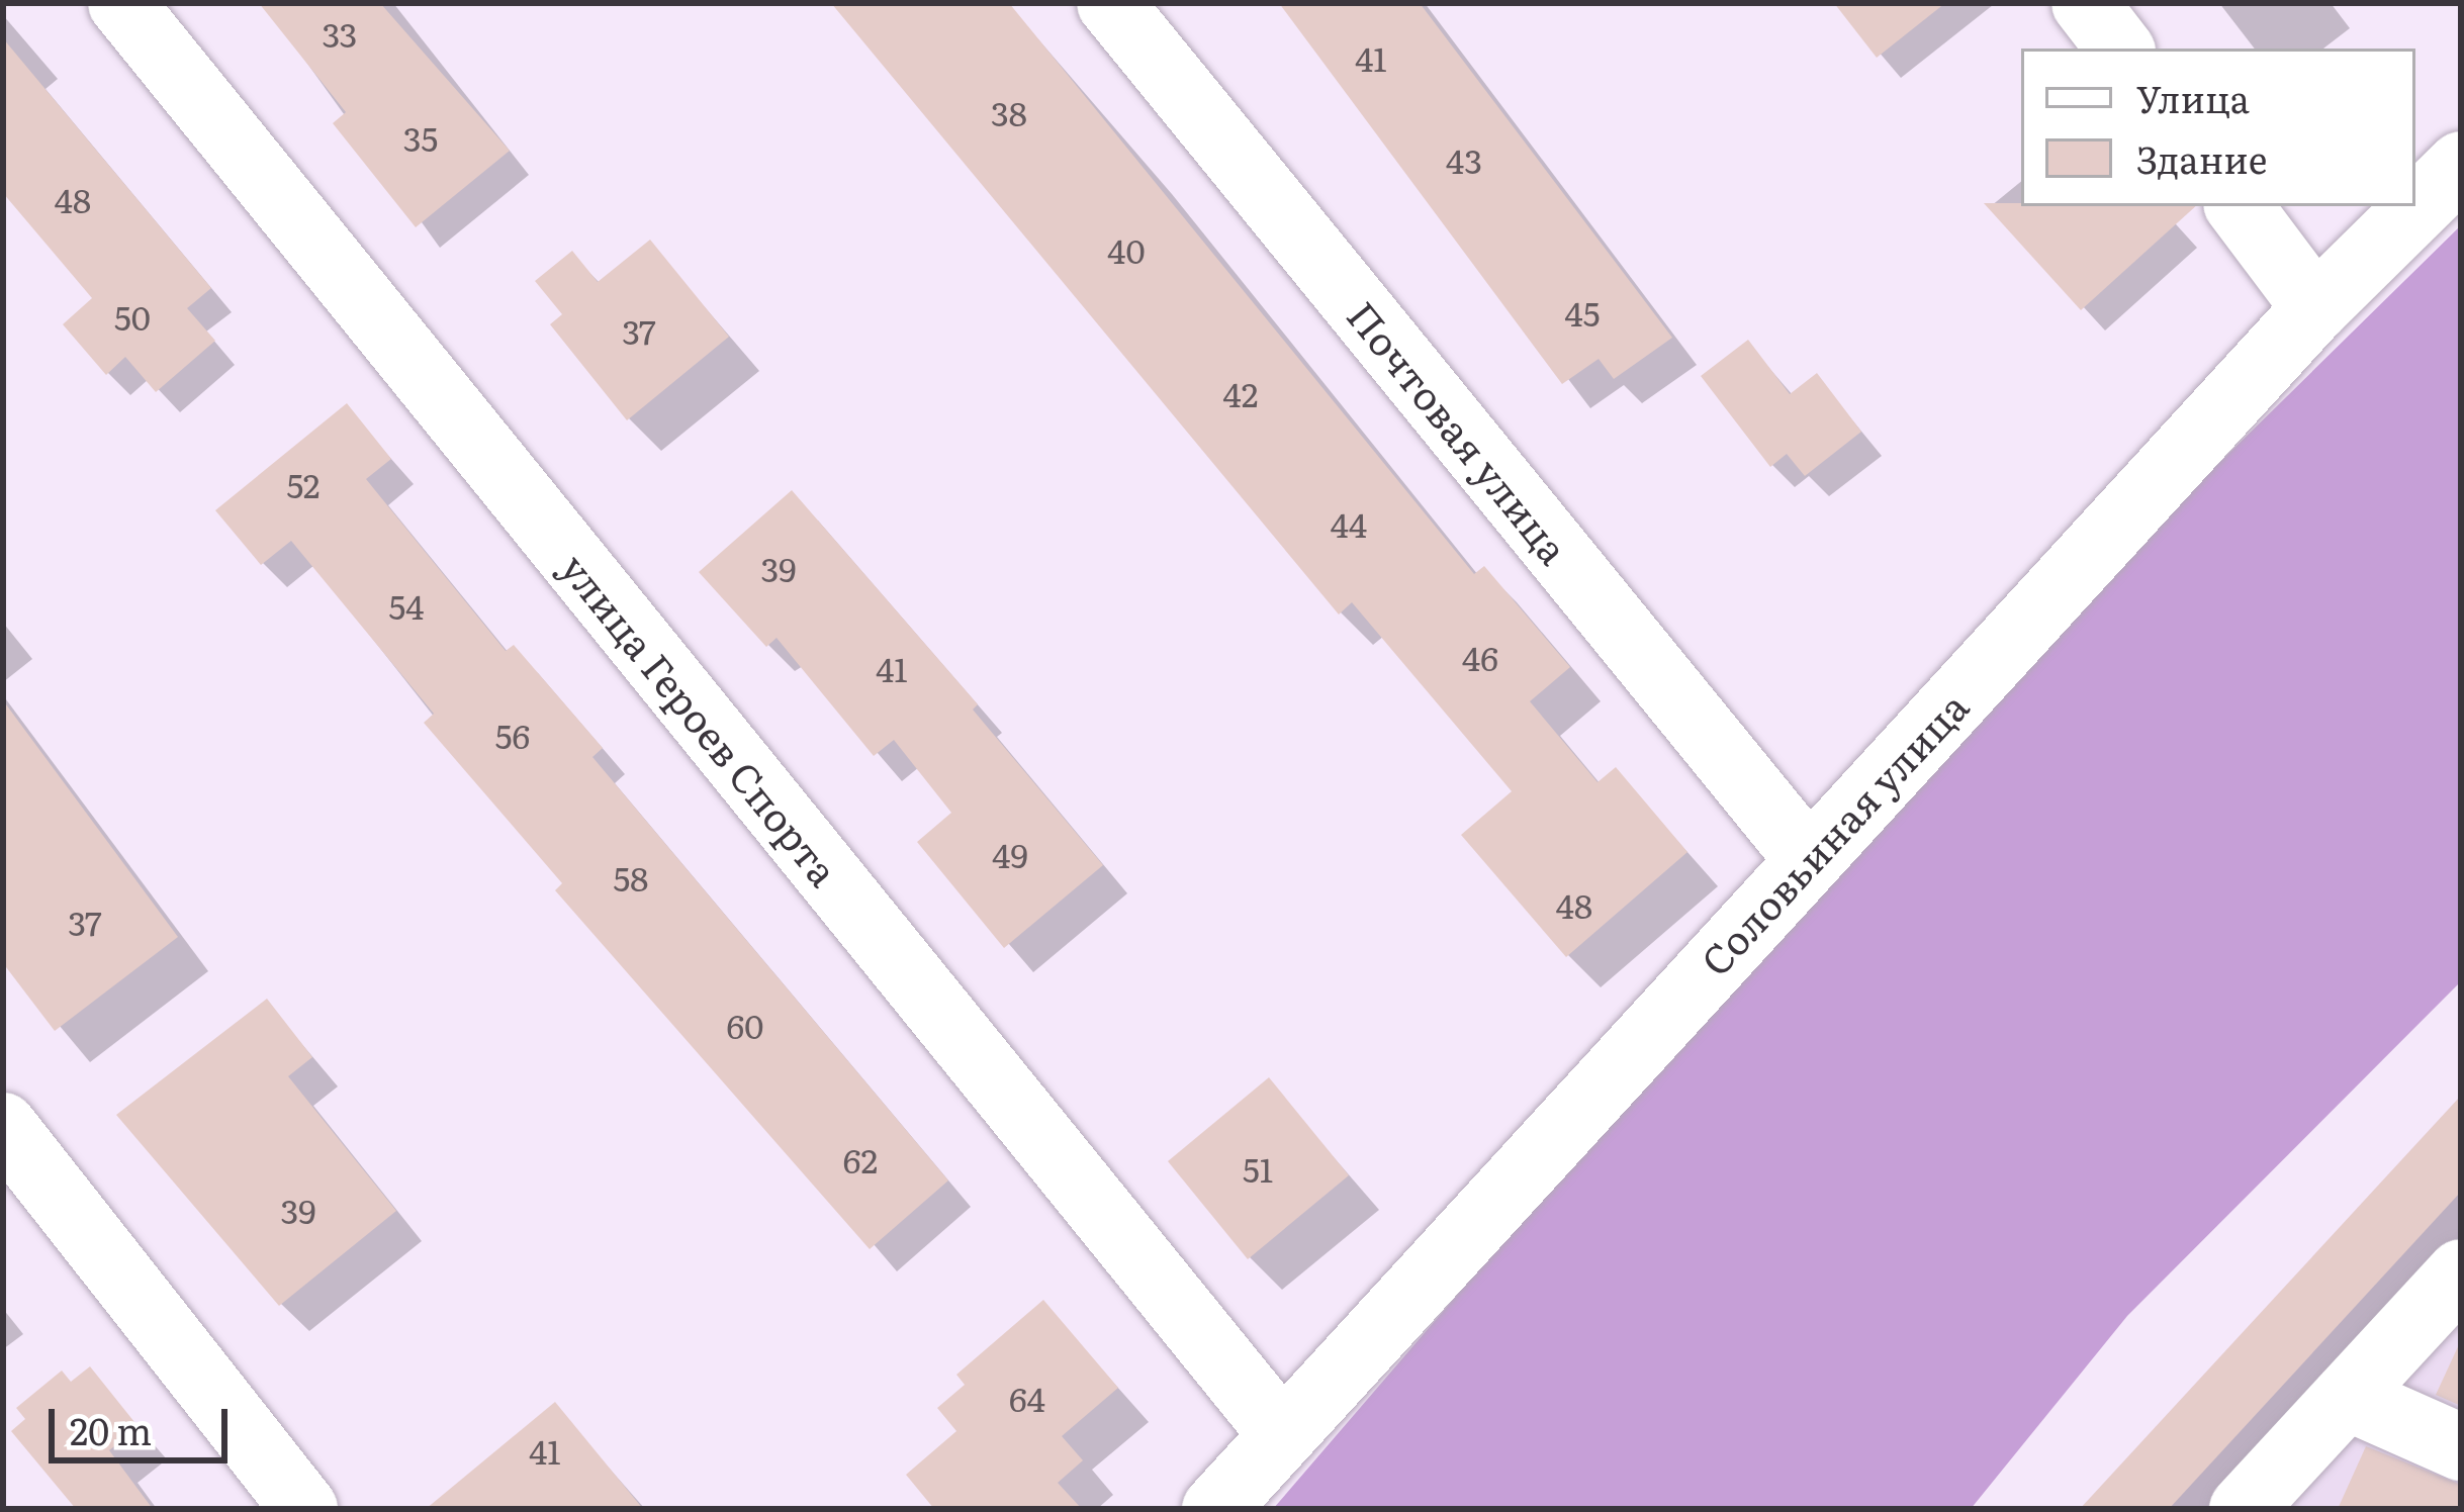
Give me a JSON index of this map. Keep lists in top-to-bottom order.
{
  "streets": {
    "street": ["Почтовая улица", "улица Героев Спорта", "Соловьиная улица"]
  },
  "crossings": [
    ["Почтовая улица", "Соловьиная улица"],
    ["улица Героев Спорта", "Соловьиная улица"]
  ],
  "house_numbers": [
    "33",
    "41",
    "38",
    "35",
    "43",
    "48",
    "40",
    "45",
    "50",
    "37",
    "42",
    "52",
    "44",
    "39",
    "54",
    "46",
    "41",
    "56",
    "49",
    "58",
    "48",
    "37",
    "60",
    "62",
    "51",
    "39",
    "64",
    "41"
  ],
  "legend": ["Улица", "Здание"],
  "scale_bar": "20 m"
}
